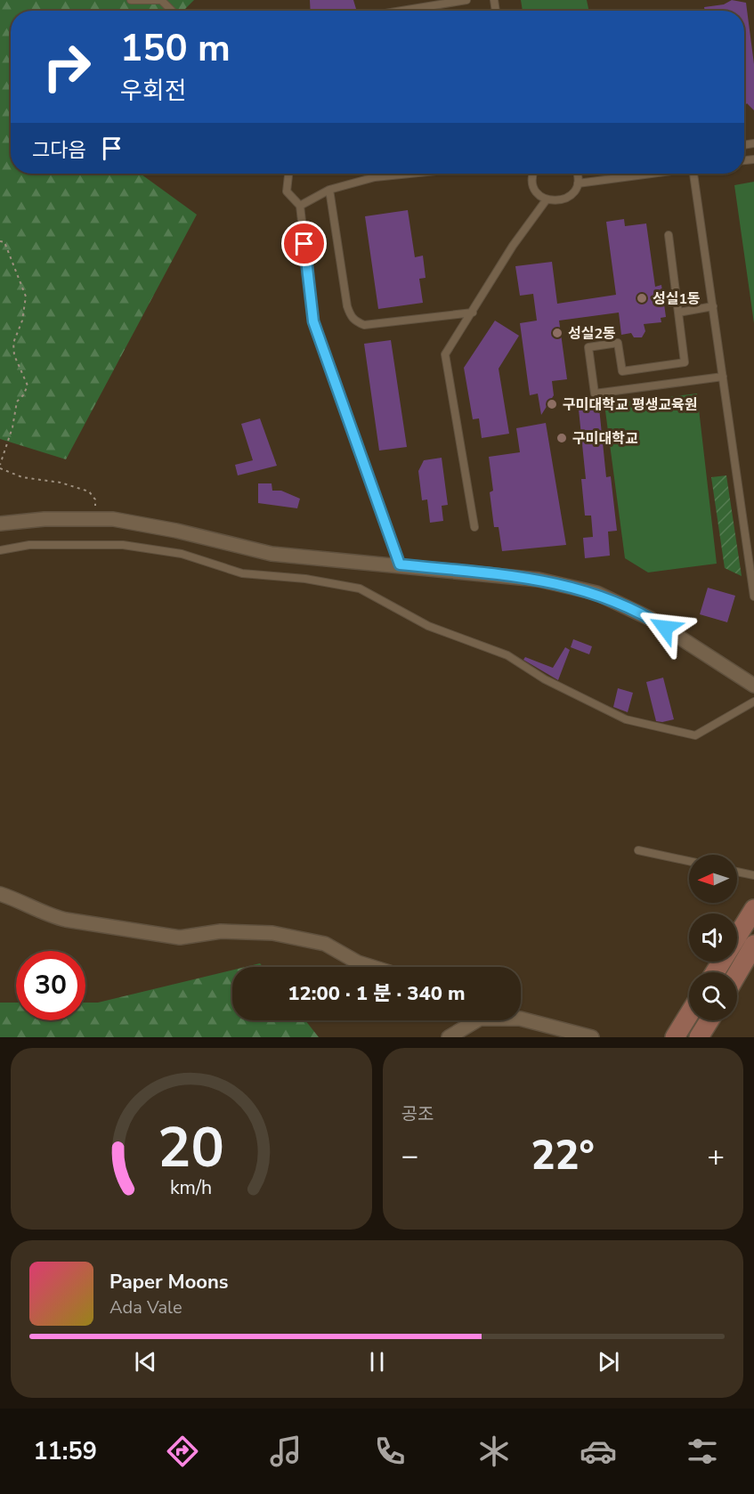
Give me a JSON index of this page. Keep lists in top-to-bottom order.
{
  "places": [
    "성실1동",
    "성실2동",
    "구미대학교 평생교육원",
    "구미대학교"
  ],
  "north": "left",
  "page": {
    "turn": ["150 m", "우회전"],
    "then": "그다음",
    "limit": "30",
    "trip": "12:00 · 1 분 · 340 m",
    "tile": "공조",
    "heat": ["−", "22°", "+"],
    "song": ["Paper Moons", "Ada Vale"],
    "tabs": "11:59",
    "gauge": ["20", "km/h"]
  }
}
